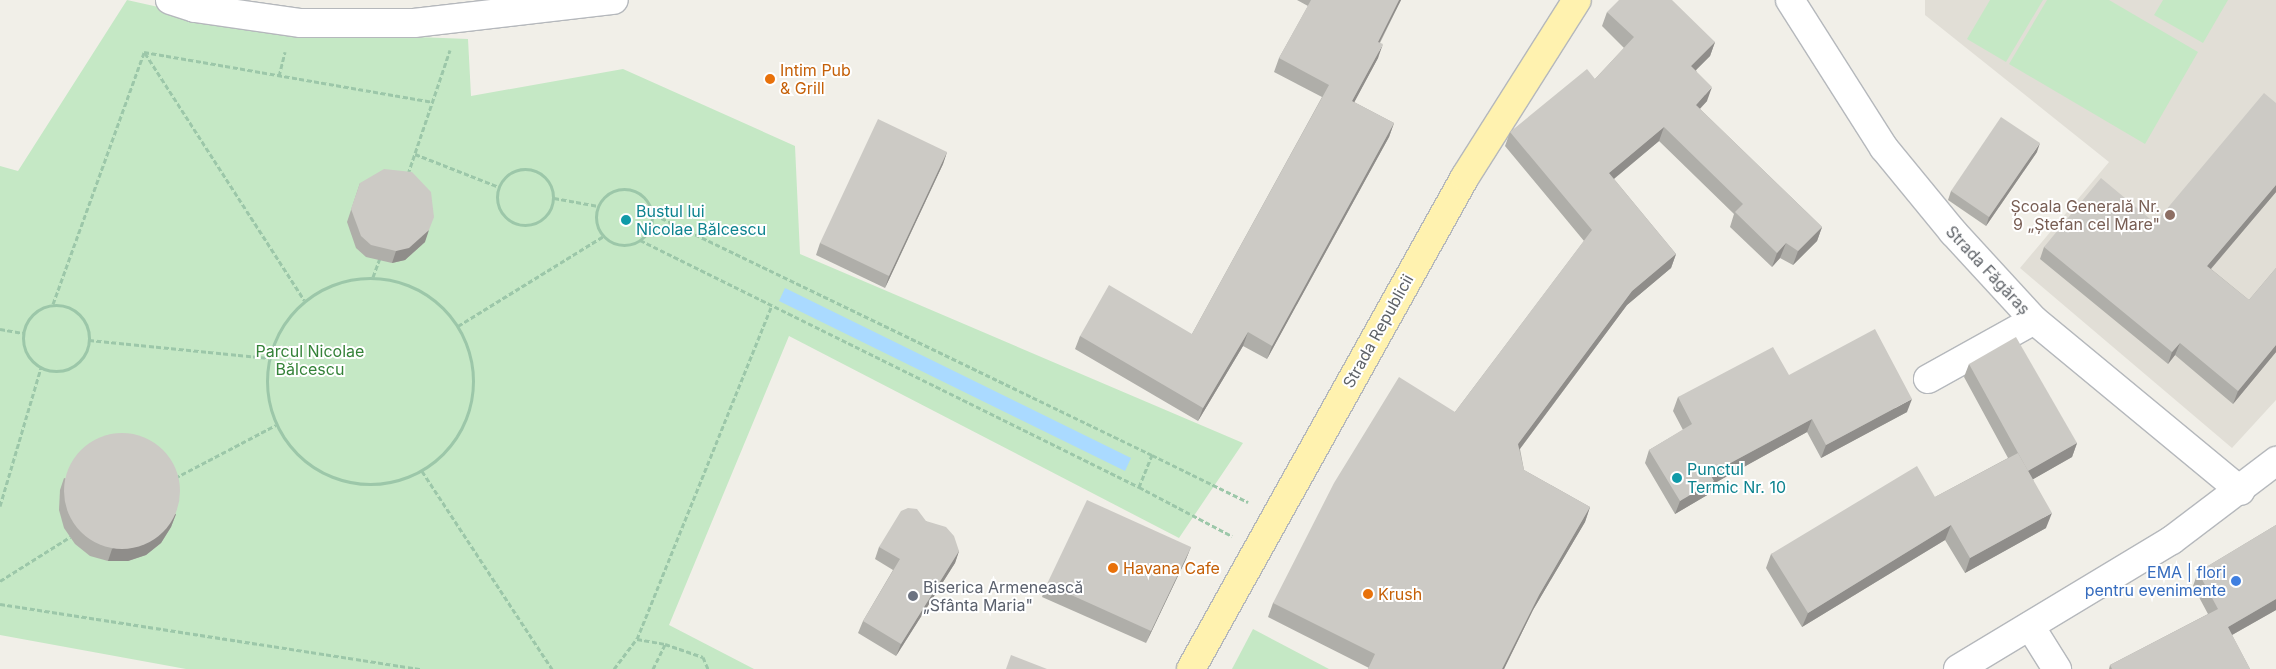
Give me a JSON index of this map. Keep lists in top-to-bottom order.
{
  "streets": {
    "main road": ["Strada Republicii"],
    "street": ["Strada Făgăraș"]
  },
  "parks": ["Parcul Nicolae Bălcescu"],
  "places": [
    "Intim Pub & Grill",
    "Școala Generală Nr. 9 „Ștefan cel Mare\"",
    "Bustul lui Nicolae Bălcescu",
    "Punctul Termic Nr. 10",
    "Havana Cafe",
    "EMA | flori pentru evenimente",
    "Krush",
    "Biserica Armenească „Sfânta Maria\""
  ]
}
